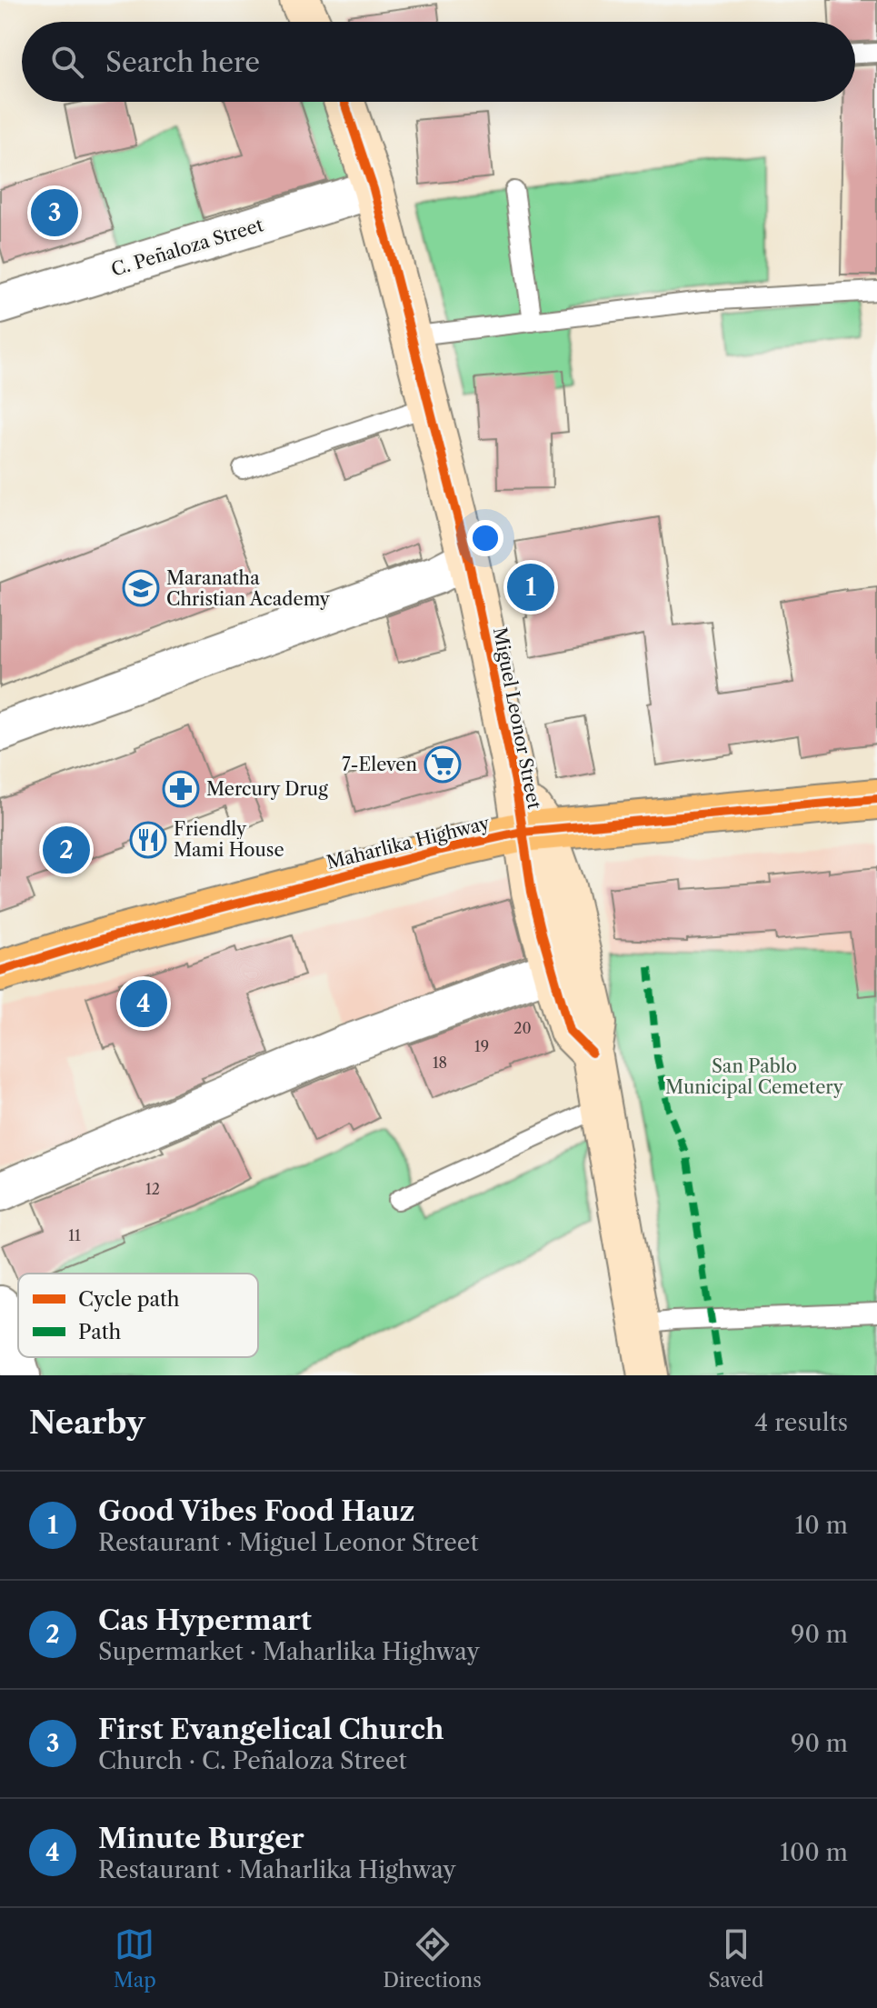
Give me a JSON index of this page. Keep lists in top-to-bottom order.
{
  "streets": {
    "main road": ["Maharlika Highway"],
    "street": ["C. Peñaloza Street", "Miguel Leonor Street"]
  },
  "crossings": [
    ["C. Peñaloza Street", "Miguel Leonor Street"],
    ["Miguel Leonor Street", "Maharlika Highway"]
  ],
  "parks": ["San Pablo Municipal Cemetery"],
  "places": {
    "school or university": ["Maranatha Christian Academy"],
    "supermarket": ["7-Eleven"],
    "pharmacy": ["Mercury Drug"],
    "restaurant": ["Friendly Mami House"]
  },
  "house_numbers": [
    "20",
    "19",
    "18",
    "12",
    "11"
  ],
  "legend": ["Cycle path", "Path"],
  "page": {
    "search": "Search here",
    "pins": [
      "3",
      "1",
      "2",
      "4"
    ],
    "heading": ["Nearby", "4 results"],
    "list": [
      {
        "mark": "1",
        "name": "Good Vibes Food Hauz",
        "note": "Restaurant · Miguel Leonor Street",
        "value": "10 m"
      },
      {
        "mark": "2",
        "name": "Cas Hypermart",
        "note": "Supermarket · Maharlika Highway",
        "value": "90 m"
      },
      {
        "mark": "3",
        "name": "First Evangelical Church",
        "note": "Church · C. Peñaloza Street",
        "value": "90 m"
      },
      {
        "mark": "4",
        "name": "Minute Burger",
        "note": "Restaurant · Maharlika Highway",
        "value": "100 m"
      }
    ],
    "nav": ["Map", "Directions", "Saved"]
  }
}
